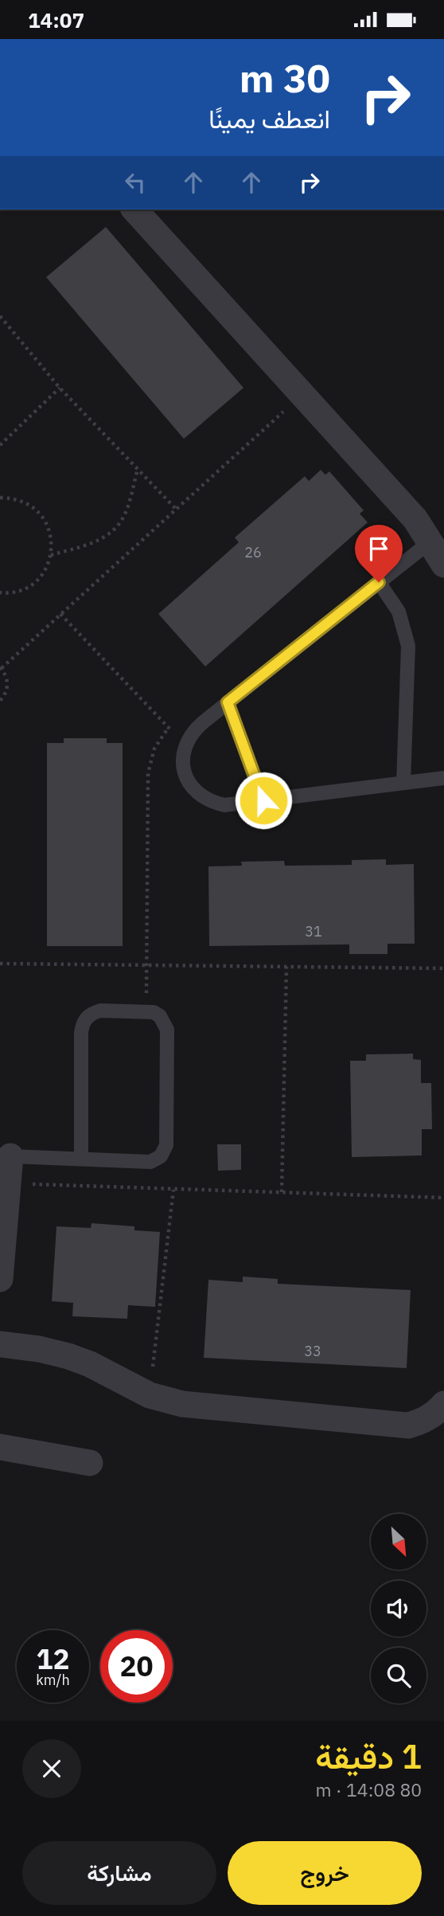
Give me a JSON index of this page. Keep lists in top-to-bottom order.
{
  "house_numbers": ["26", "31", "33"],
  "north": "bottom right",
  "page": {
    "status": "14:07",
    "turn": ["30 m", "انعطف يمينًا"],
    "speed": "12 km/h",
    "limit": "20",
    "heading": ["1 دقيقة", "80 m · 14:08"],
    "buttons": ["خروج", "مشاركة"]
  }
}
